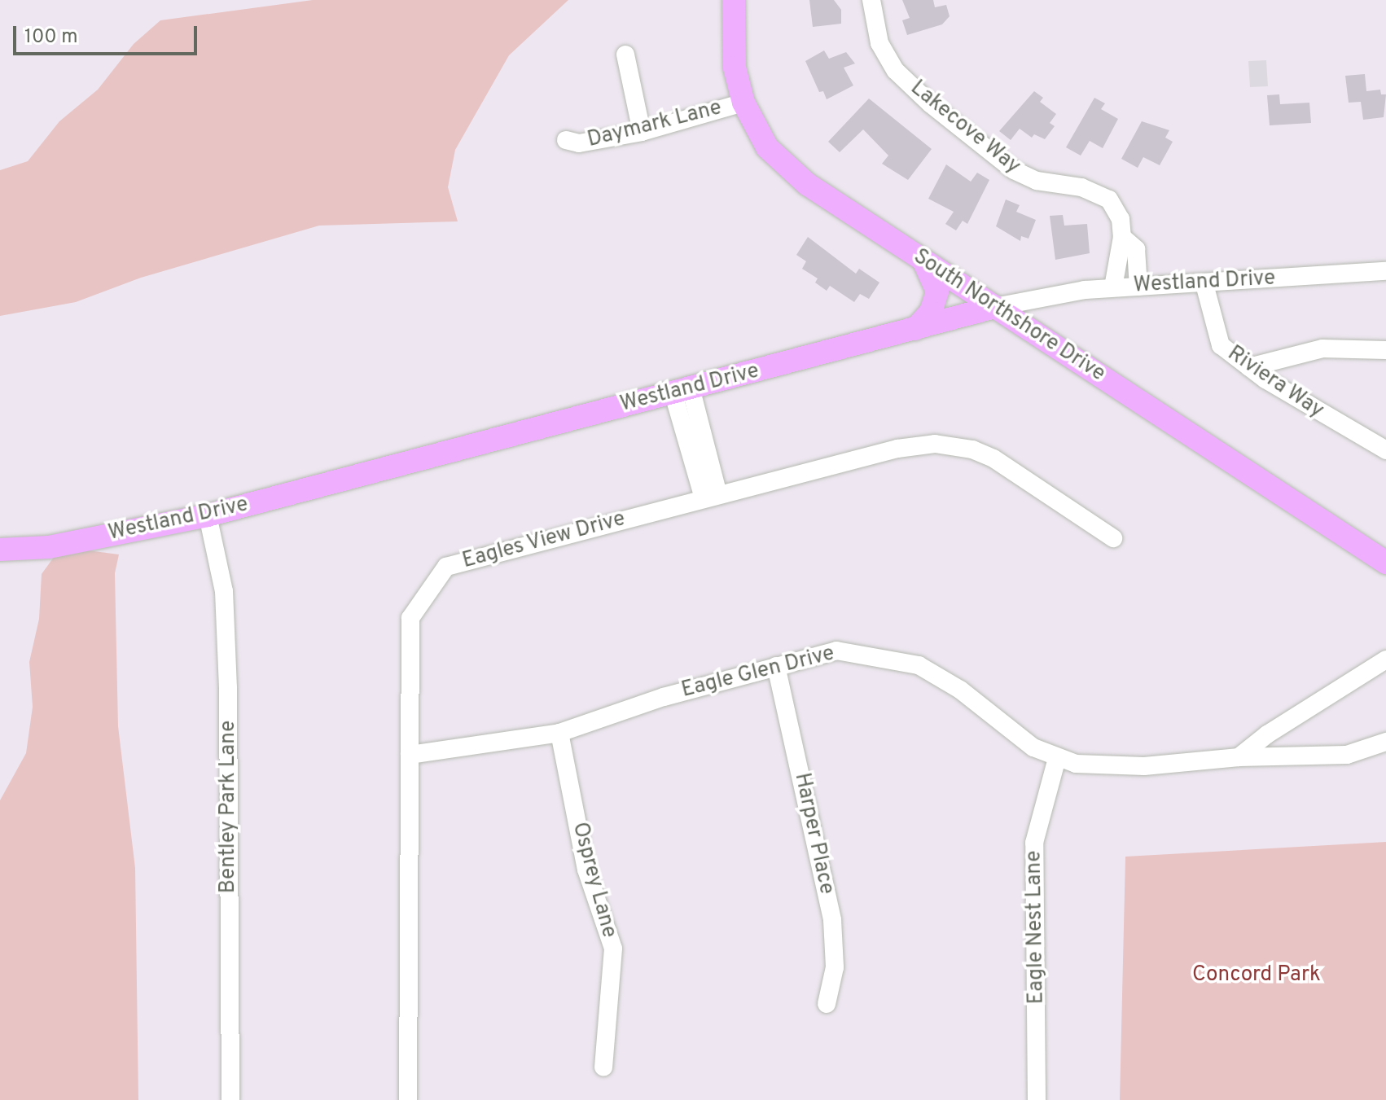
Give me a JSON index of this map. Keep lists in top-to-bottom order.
{
  "streets": {
    "main road": ["Westland Drive", "South Northshore Drive"],
    "street": [
      "Daymark Lane",
      "Lakecove Way",
      "Riviera Way",
      "Eagles View Drive",
      "Eagle Glen Drive",
      "Bentley Park Lane",
      "Harper Place",
      "Osprey Lane",
      "Eagle Nest Lane"
    ]
  },
  "crossings": [
    ["Daymark Lane", "South Northshore Drive"],
    ["Lakecove Way", "Westland Drive"],
    ["Westland Drive", "South Northshore Drive"],
    ["Westland Drive", "Riviera Way"],
    ["Westland Drive", "Bentley Park Lane"],
    ["Eagles View Drive", "Eagle Glen Drive"],
    ["Eagle Glen Drive", "Harper Place"],
    ["Eagle Glen Drive", "Osprey Lane"],
    ["Eagle Glen Drive", "Eagle Nest Lane"]
  ],
  "parks": ["Concord Park"],
  "scale_bar": "100 m"
}
